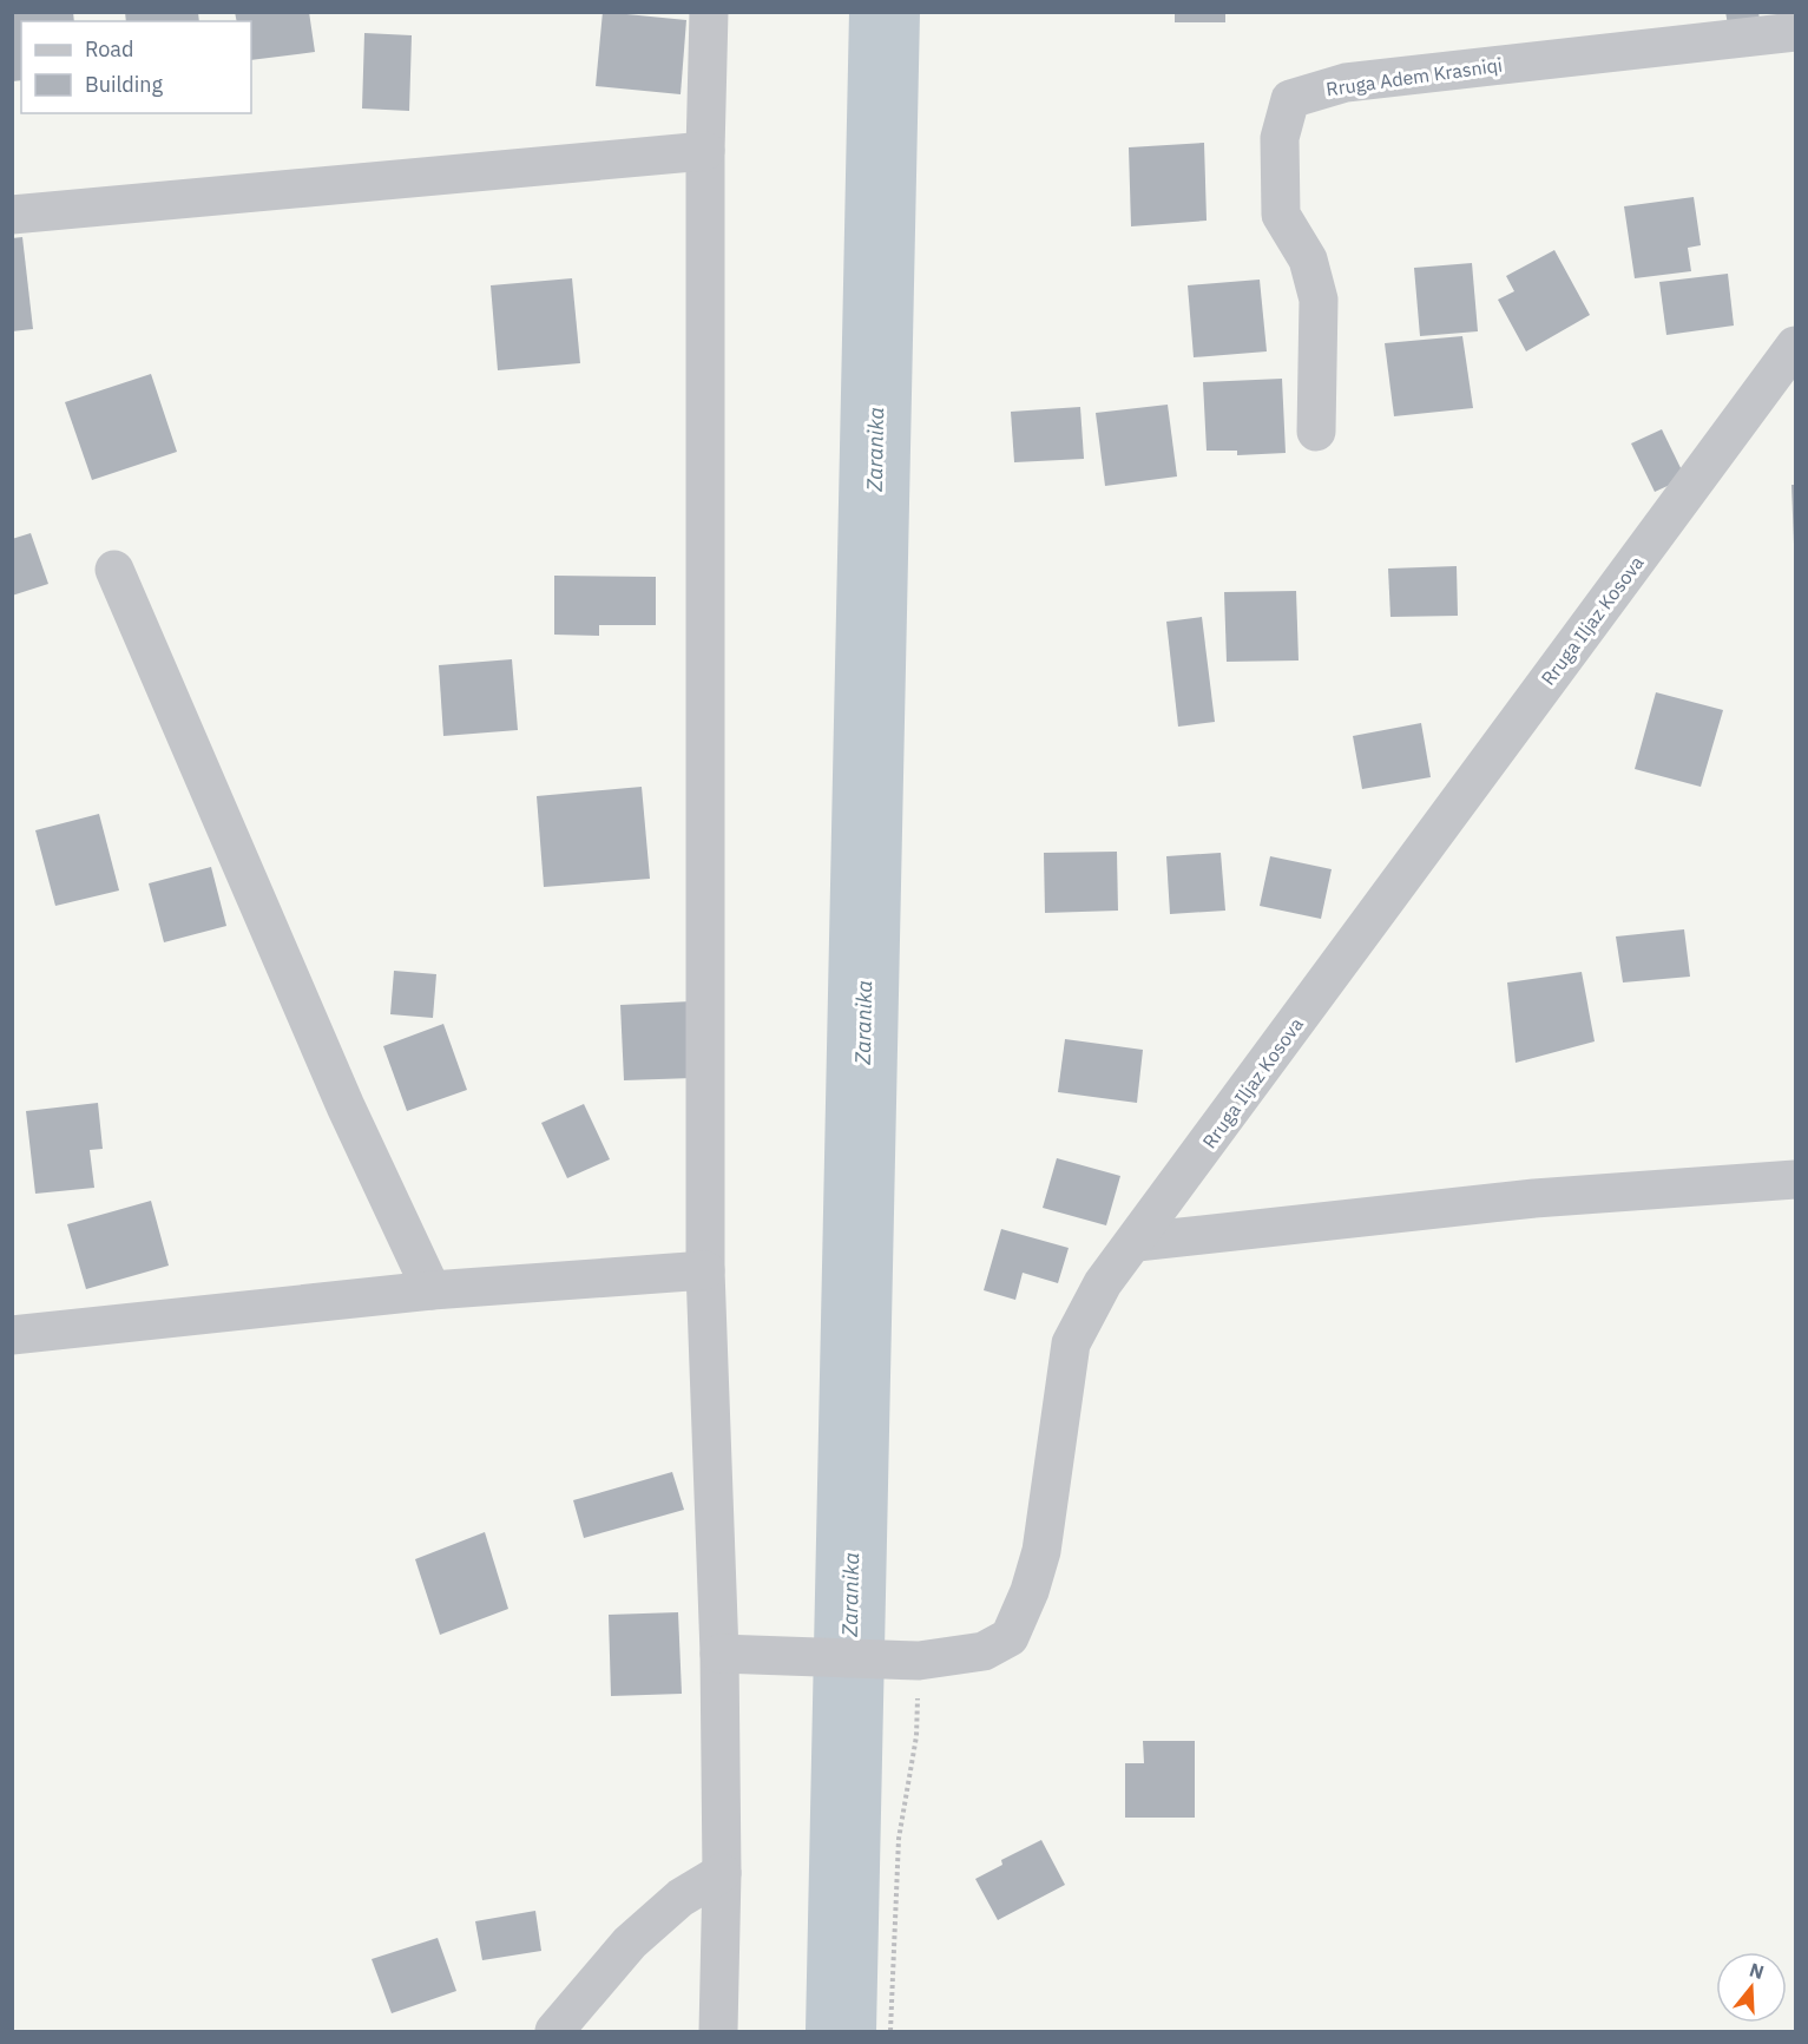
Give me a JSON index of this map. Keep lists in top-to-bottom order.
{
  "streets": {
    "street": ["Rruga Adem Krasniqi", "Rruga Iljaz Kosova"]
  },
  "water": ["Zaranika"],
  "legend": ["Road", "Building"],
  "north": "top"
}
